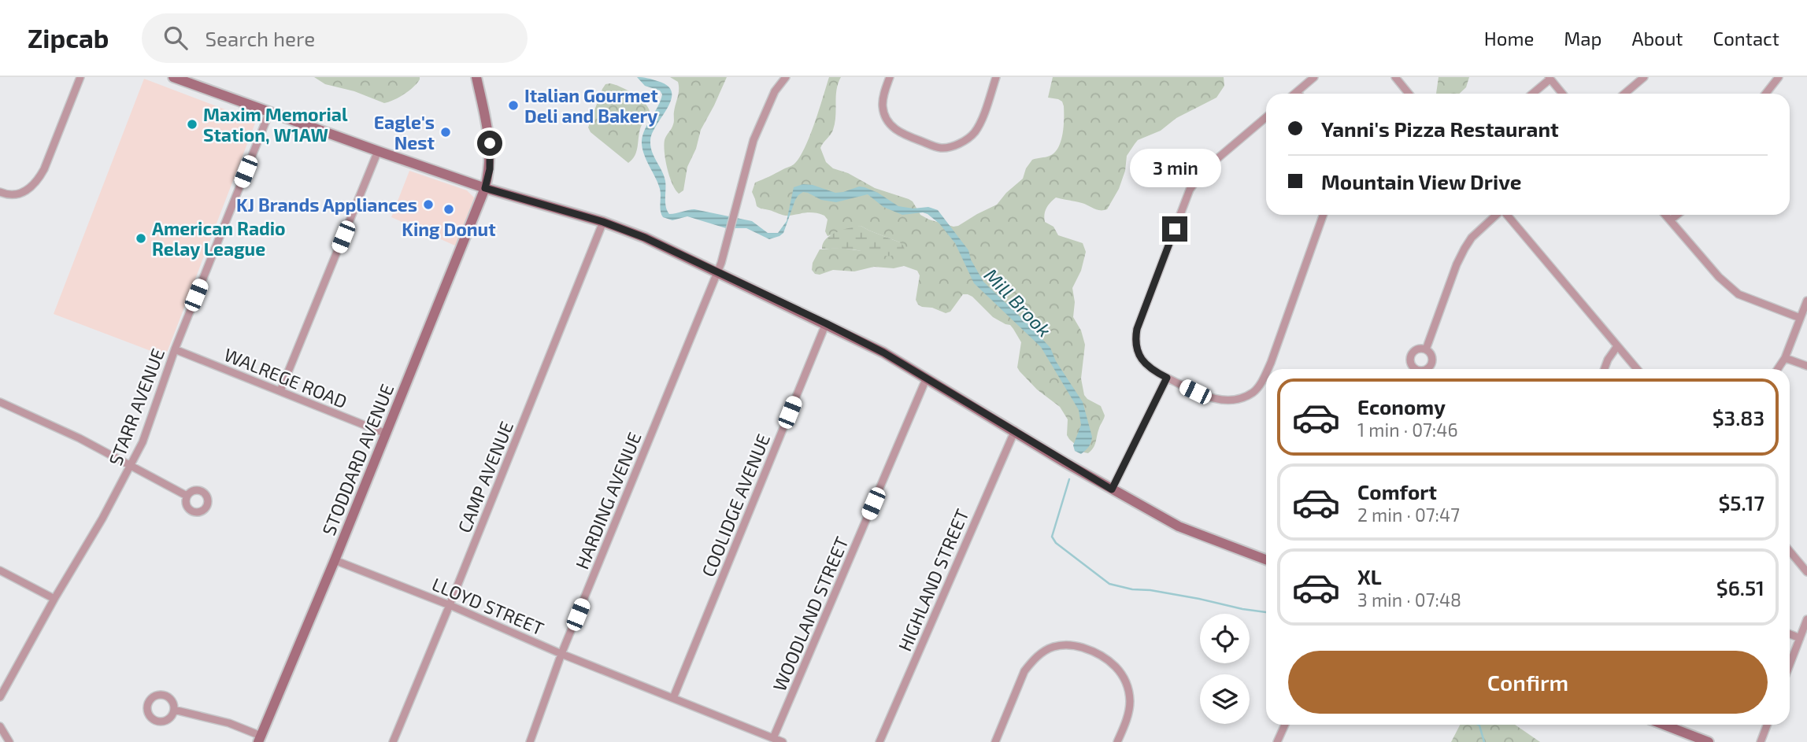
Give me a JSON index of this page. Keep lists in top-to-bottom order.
{
  "streets": {
    "main road": ["STODDARD AVENUE"],
    "street": [
      "WALREGE ROAD",
      "STARR AVENUE",
      "CAMP AVENUE",
      "HARDING AVENUE",
      "COOLIDGE AVENUE",
      "HIGHLAND STREET",
      "LLOYD STREET",
      "WOODLAND STREET"
    ]
  },
  "crossings": [
    ["WALREGE ROAD", "STARR AVENUE"],
    ["WALREGE ROAD", "STODDARD AVENUE"],
    ["STODDARD AVENUE", "LLOYD STREET"],
    ["CAMP AVENUE", "LLOYD STREET"],
    ["HARDING AVENUE", "LLOYD STREET"],
    ["COOLIDGE AVENUE", "LLOYD STREET"],
    ["LLOYD STREET", "WOODLAND STREET"]
  ],
  "water": ["Mill Brook"],
  "places": [
    "Italian Gourmet Deli and Bakery",
    "Maxim Memorial Station, W1AW",
    "Eagle's Nest",
    "KJ Brands Appliances",
    "King Donut",
    "American Radio Relay League"
  ],
  "page": {
    "header": "Zipcab",
    "search": "Search here",
    "nav": [
      "Home",
      "Map",
      "About",
      "Contact"
    ],
    "banner": ["Yanni's Pizza Restaurant", "Mountain View Drive"],
    "bubble": "3 min",
    "list": [
      {
        "name": "Economy",
        "note": "1 min · 07:46",
        "value": "$3.83"
      },
      {
        "name": "Comfort",
        "note": "2 min · 07:47",
        "value": "$5.17"
      },
      {
        "name": "XL",
        "note": "3 min · 07:48",
        "value": "$6.51"
      }
    ],
    "buttons": "Confirm"
  }
}
